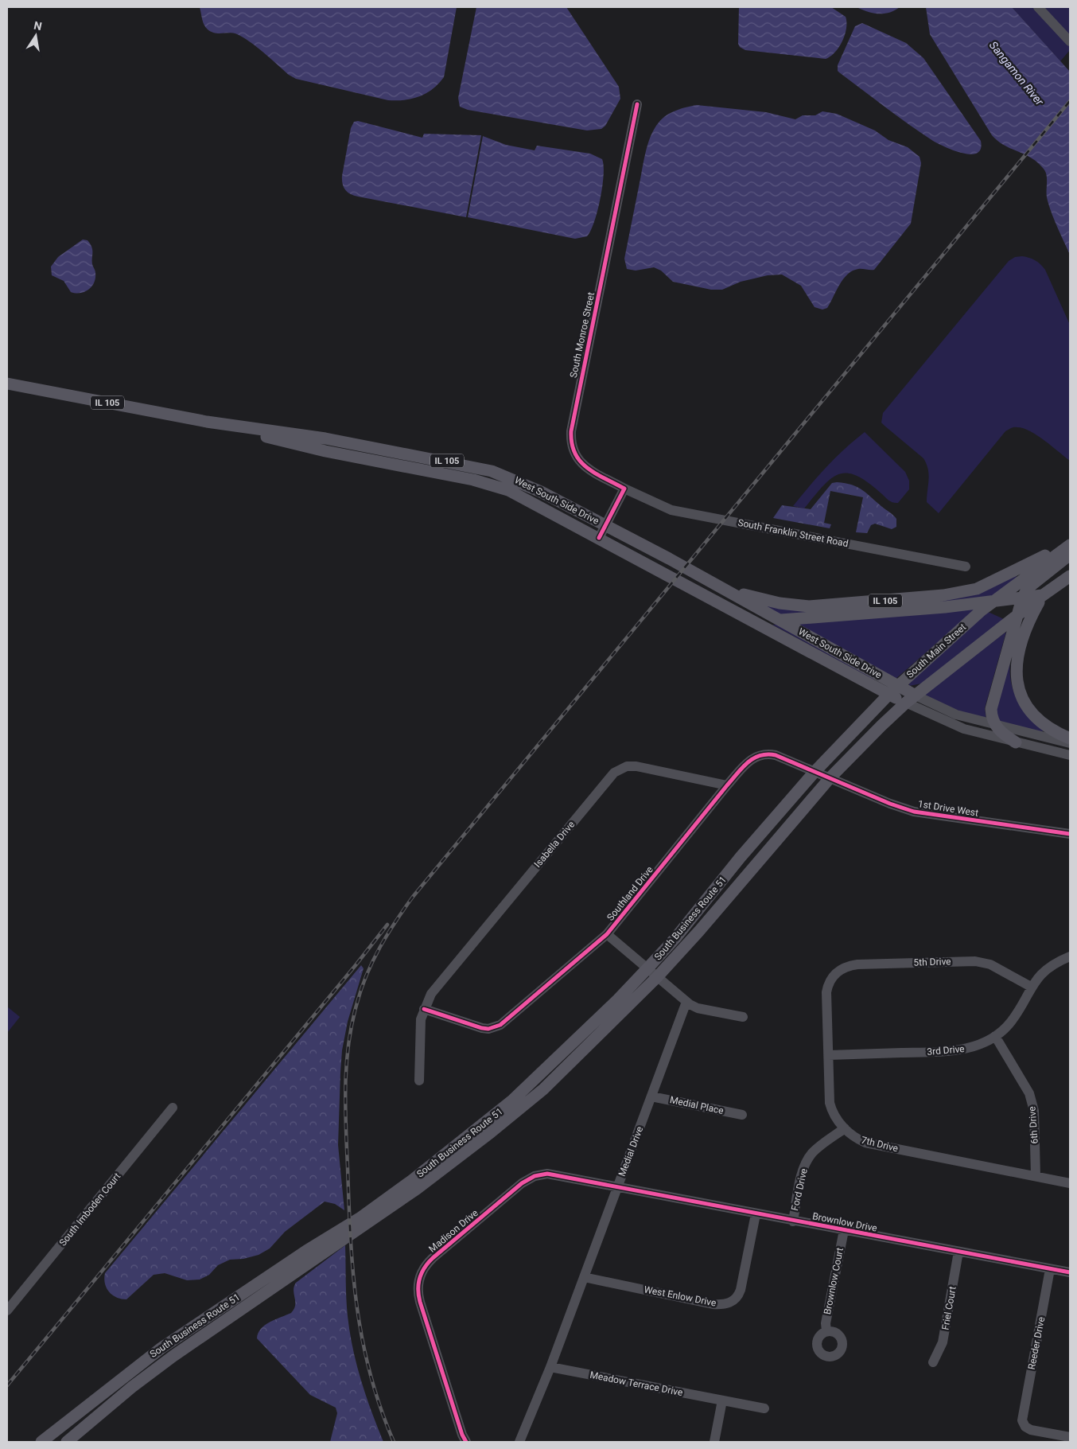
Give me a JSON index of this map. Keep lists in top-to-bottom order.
{
  "streets": {
    "main road": [
      "IL 105",
      "West South Side Drive",
      "South Main Street",
      "South Business Route 51"
    ],
    "street": [
      "South Monroe Street",
      "South Franklin Street Road",
      "1st Drive West",
      "Isabella Drive",
      "Southland Drive",
      "5th Drive",
      "3rd Drive",
      "Medial Place",
      "6th Drive",
      "7th Drive",
      "Medial Drive",
      "Ford Drive",
      "South Imboden Court",
      "Brownlow Drive",
      "Madison Drive",
      "Brownlow Court",
      "West Enlow Drive",
      "Friel Court",
      "Reeder Drive",
      "Meadow Terrace Drive"
    ]
  },
  "crossings": [
    ["South Monroe Street", "South Franklin Street Road"],
    ["IL 105", "West South Side Drive"],
    ["IL 105", "South Main Street"],
    ["West South Side Drive", "South Main Street"],
    ["South Main Street", "1st Drive West"],
    ["South Main Street", "Southland Drive"],
    ["South Main Street", "South Business Route 51"],
    ["1st Drive West", "Southland Drive"],
    ["1st Drive West", "South Business Route 51"],
    ["Isabella Drive", "Southland Drive"],
    ["Southland Drive", "South Business Route 51"],
    ["5th Drive", "3rd Drive"],
    ["5th Drive", "7th Drive"],
    ["3rd Drive", "6th Drive"],
    ["3rd Drive", "7th Drive"],
    ["Medial Place", "Medial Drive"],
    ["6th Drive", "7th Drive"],
    ["7th Drive", "Ford Drive"],
    ["Medial Drive", "Brownlow Drive"],
    ["Medial Drive", "Madison Drive"],
    ["Medial Drive", "West Enlow Drive"],
    ["Medial Drive", "Meadow Terrace Drive"],
    ["Ford Drive", "Brownlow Drive"],
    ["Brownlow Drive", "Madison Drive"],
    ["Brownlow Drive", "Brownlow Court"],
    ["Brownlow Drive", "West Enlow Drive"],
    ["Brownlow Drive", "Friel Court"],
    ["Brownlow Drive", "Reeder Drive"]
  ],
  "water": ["Sangamon River"],
  "north": "top"
}
